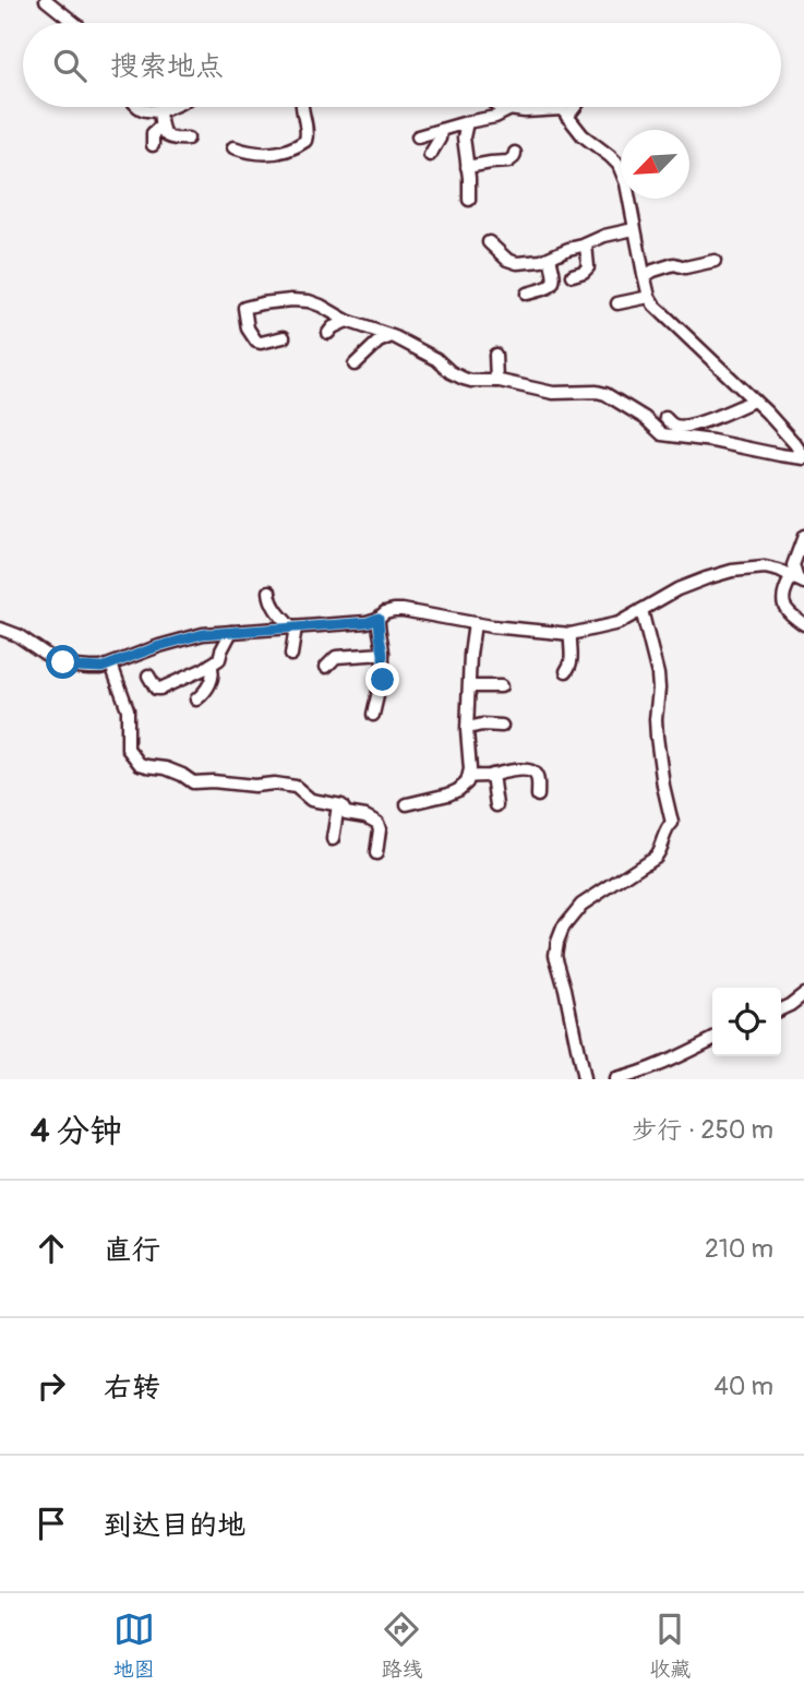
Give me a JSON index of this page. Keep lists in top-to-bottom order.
{
  "north": "bottom left",
  "page": {
    "search": "搜索地点",
    "heading": ["4 分钟", "步行 · 250 m"],
    "list": [
      ["直行", "210 m"],
      ["右转", "40 m"],
      "到达目的地"
    ],
    "nav": ["地图", "路线", "收藏"]
  }
}
